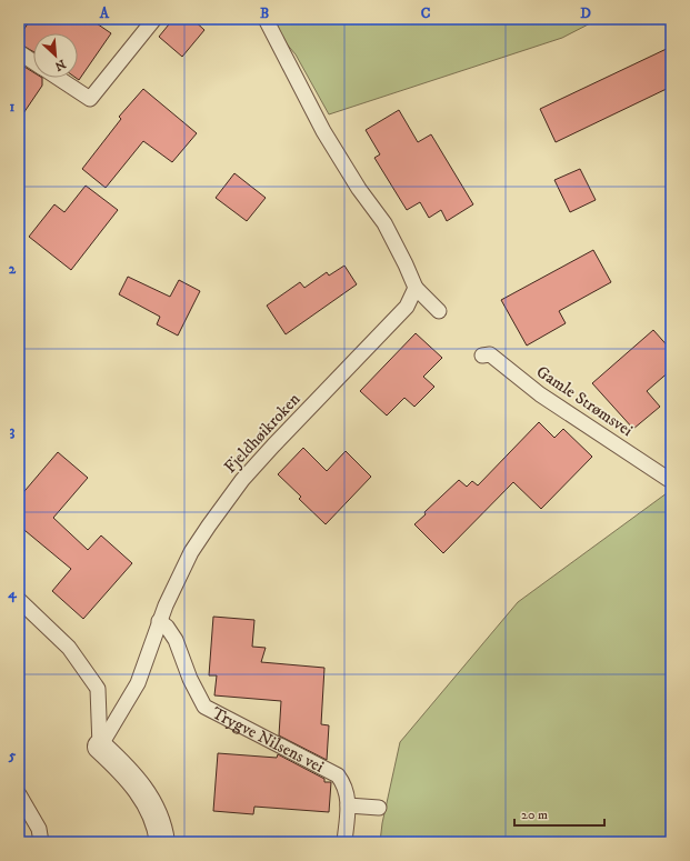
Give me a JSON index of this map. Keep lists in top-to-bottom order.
{
  "streets": {
    "lane": ["Gamle Strømsvei", "Fjeldhøikroken", "Trygve Nilsens vei"]
  },
  "crossings": [
    ["Fjeldhøikroken", "Trygve Nilsens vei"]
  ],
  "scale_bar": "20 m",
  "north": "bottom right",
  "grid": {
    "columns": [
      "A",
      "B",
      "C",
      "D"
    ],
    "rows": [
      "1",
      "2",
      "3",
      "4",
      "5"
    ]
  }
}
